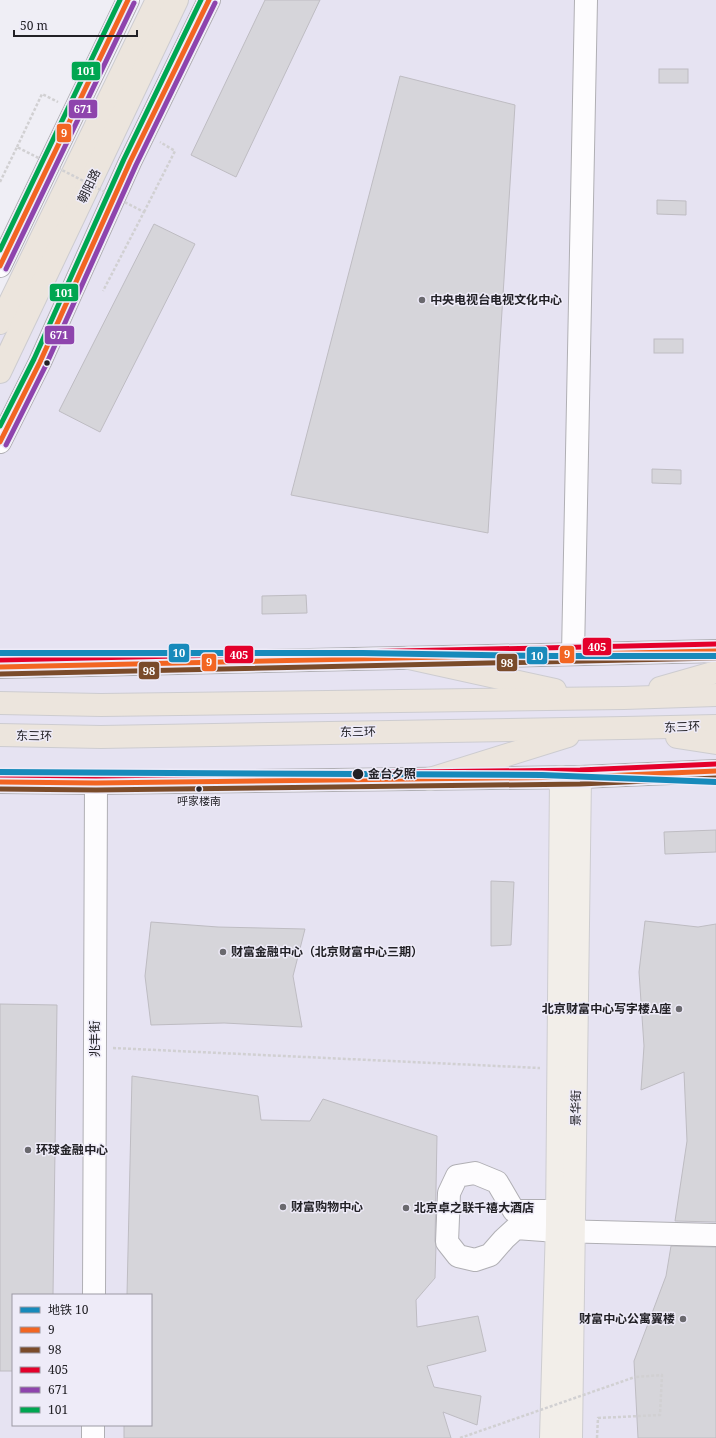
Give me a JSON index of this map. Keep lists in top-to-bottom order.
{
  "streets": {
    "highway": ["朝阳路", "东三环"],
    "main road": ["景华街"],
    "street": ["兆丰街"]
  },
  "places": [
    "中央电视台电视文化中心",
    "金台夕照",
    "呼家楼南",
    "财富金融中心（北京财富中心三期）",
    "北京财富中心写字楼A座",
    "环球金融中心",
    "财富购物中心",
    "北京卓之联千禧大酒店",
    "财富中心公寓翼楼"
  ],
  "lines": [
    "transit line 9",
    "transit line 101",
    "transit line 671",
    "transit line 405",
    "metro line 10",
    "transit line 98"
  ],
  "legend": [
    "地铁 10",
    "9",
    "98",
    "405",
    "671",
    "101"
  ],
  "scale_bar": "50 m"
}
